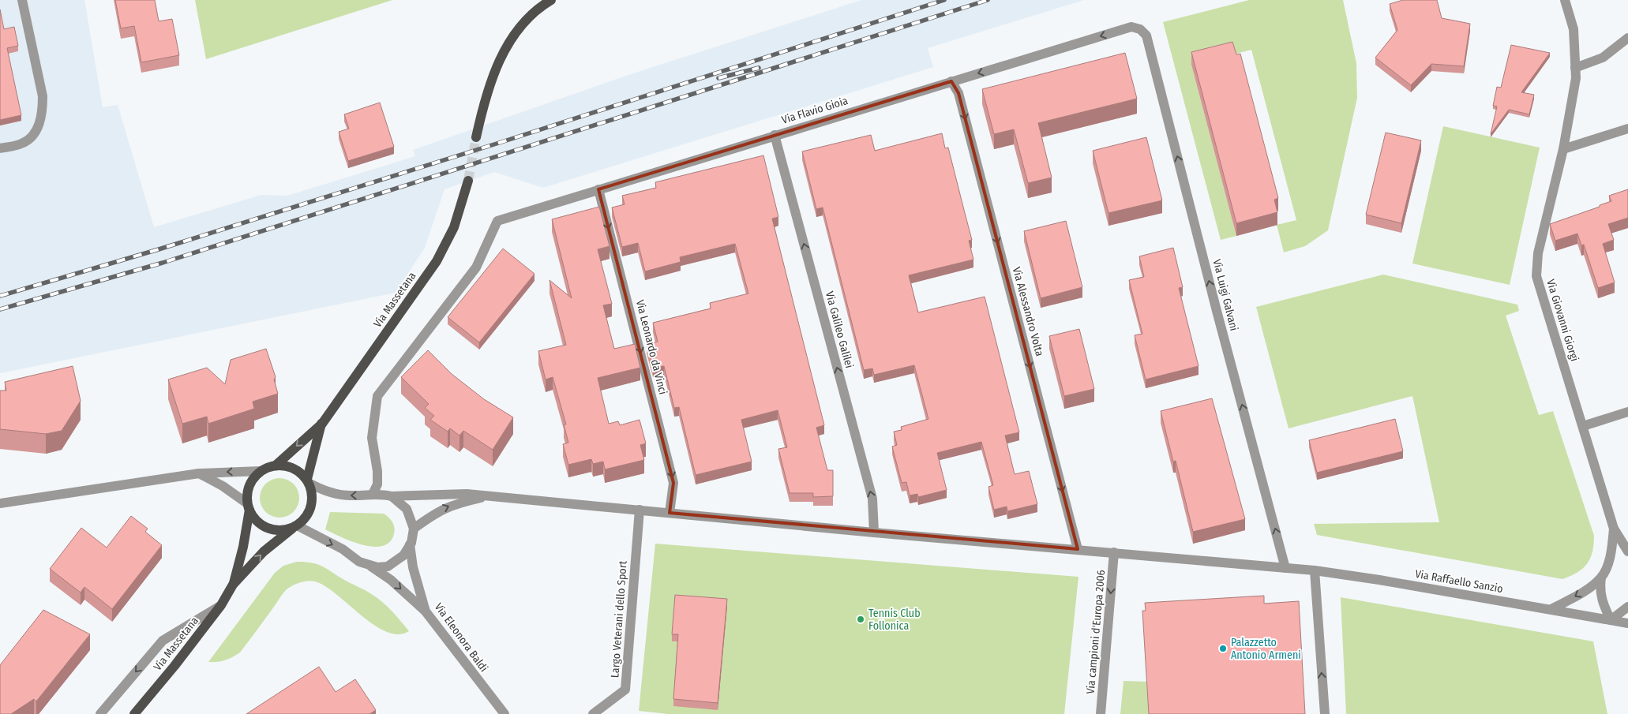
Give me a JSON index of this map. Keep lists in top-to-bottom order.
{
  "streets": {
    "main road": ["Via Massetana"],
    "street": [
      "Via Flavio Gioia",
      "Via Luigi Galvani",
      "Via Alessandro Volta",
      "Via Giovanni Giorgi",
      "Via Galileo Galilei",
      "Via Leonardo da Vinci",
      "Via Raffaello Sanzio",
      "Largo Veterani dello Sport",
      "Via campioni d'Europa 2006",
      "Via Eleonora Baldi"
    ]
  },
  "crossings": [
    ["Via Flavio Gioia", "Via Luigi Galvani"],
    ["Via Flavio Gioia", "Via Alessandro Volta"],
    ["Via Flavio Gioia", "Via Galileo Galilei"],
    ["Via Flavio Gioia", "Via Leonardo da Vinci"],
    ["Via Luigi Galvani", "Via Raffaello Sanzio"],
    ["Via Alessandro Volta", "Via Raffaello Sanzio"],
    ["Via Giovanni Giorgi", "Via Raffaello Sanzio"],
    ["Via Galileo Galilei", "Via Raffaello Sanzio"],
    ["Via Leonardo da Vinci", "Via Raffaello Sanzio"],
    ["Via Raffaello Sanzio", "Largo Veterani dello Sport"],
    ["Via Raffaello Sanzio", "Via campioni d'Europa 2006"]
  ],
  "one_way": [
    "Via Luigi Galvani",
    "Via Alessandro Volta",
    "Via Galileo Galilei",
    "Via Leonardo da Vinci",
    "Via campioni d'Europa 2006"
  ],
  "places": ["Tennis Club Follonica", "Palazzetto Antonio Armeni"]
}
